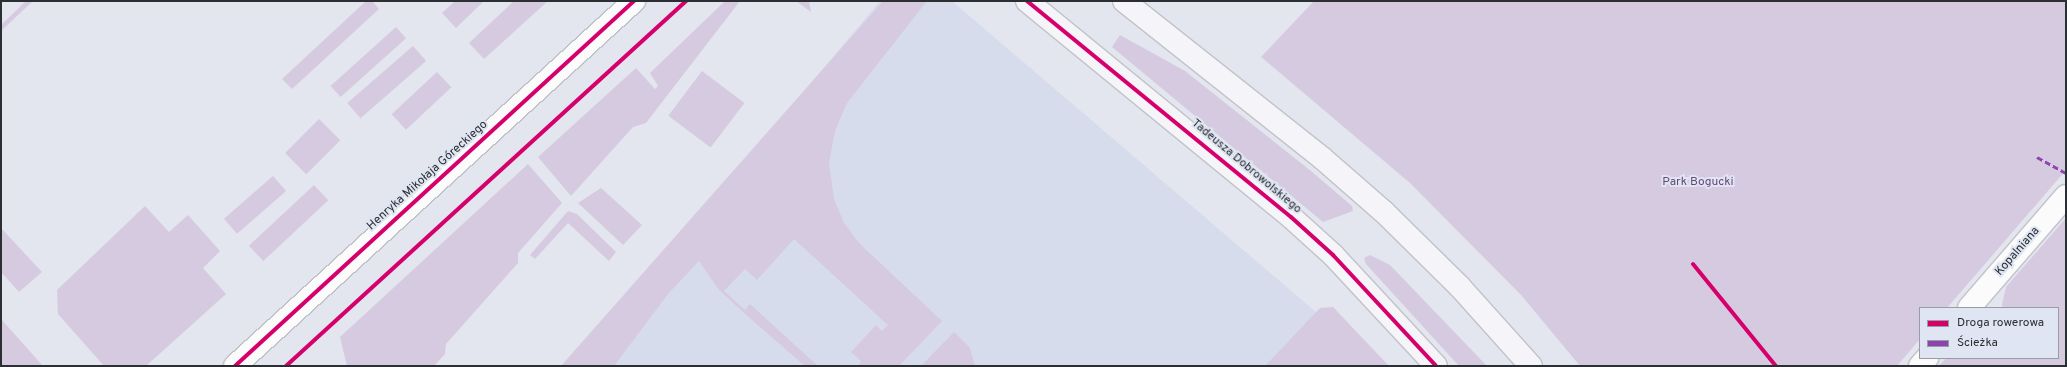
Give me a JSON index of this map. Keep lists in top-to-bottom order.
{
  "streets": {
    "street": ["Tadeusza Dobrowolskiego", "Henryka Mikołaja Góreckiego", "Kopalniana"]
  },
  "parks": ["Park Bogucki"],
  "legend": ["Droga rowerowa", "Ścieżka"]
}
